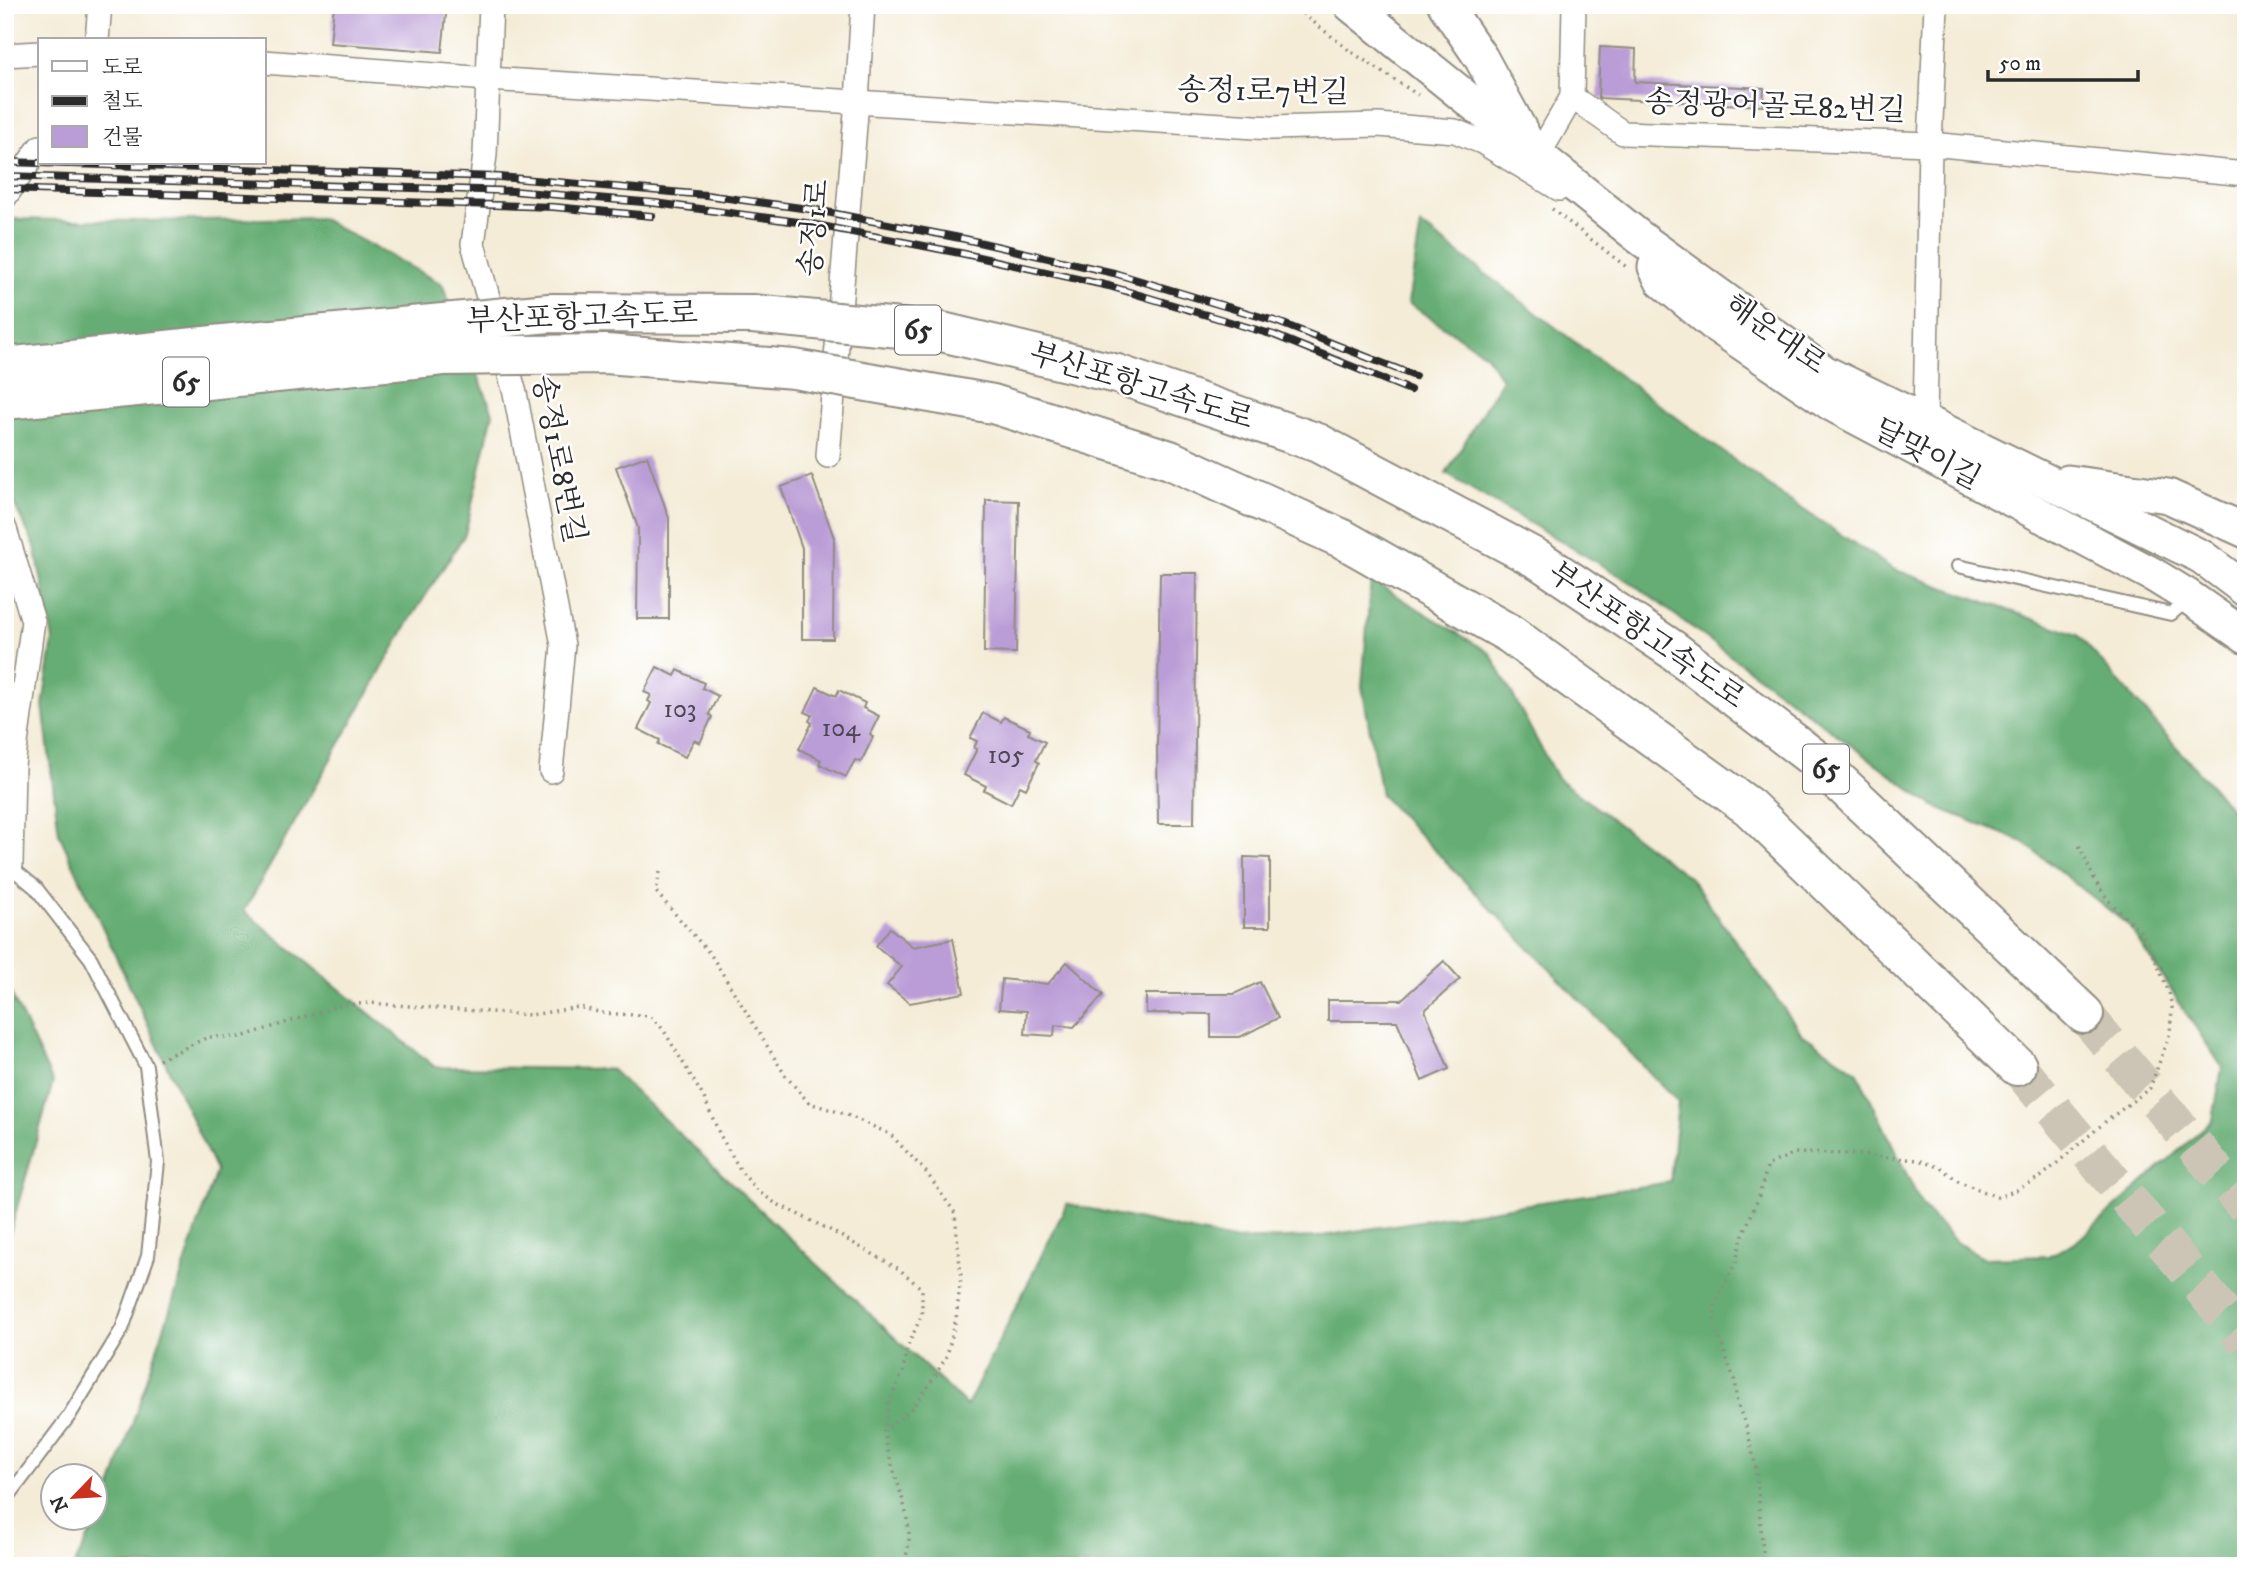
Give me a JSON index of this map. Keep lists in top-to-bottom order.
{
  "streets": {
    "highway": ["부산포항고속도로", "65"],
    "main road": ["해운대로", "달맞이길"],
    "street": [
      "송정1로7번길",
      "송정광어골로82번길",
      "송정1로",
      "송정1로8번길"
    ]
  },
  "crossings": [
    ["송정1로7번길", "송정1로"],
    ["송정1로7번길", "해운대로"],
    ["송정1로7번길", "달맞이길"],
    ["송정광어골로82번길", "해운대로"],
    ["해운대로", "달맞이길"]
  ],
  "house_numbers": ["103", "104", "105"],
  "legend": ["도로", "철도", "건물"],
  "scale_bar": "50 m",
  "north": "bottom left"
}
